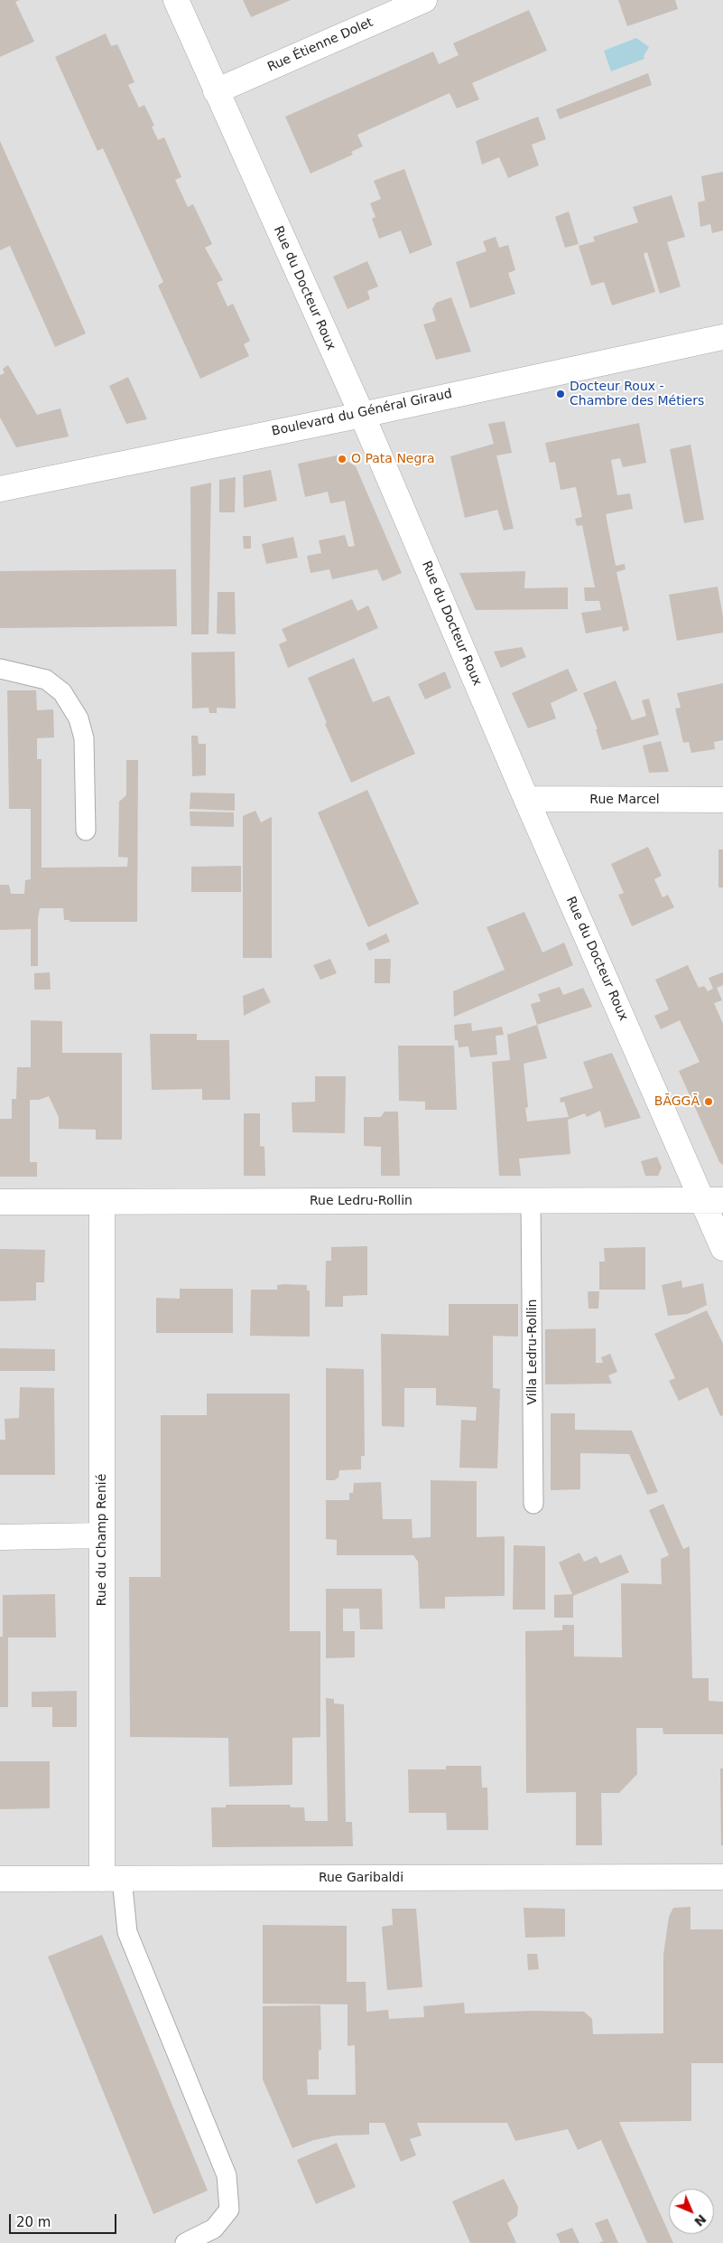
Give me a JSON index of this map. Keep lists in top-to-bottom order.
{
  "streets": {
    "street": [
      "Rue Étienne Dolet",
      "Rue du Docteur Roux",
      "Boulevard du Général Giraud",
      "Rue Marcel",
      "Rue Ledru-Rollin",
      "Rue du Champ Renié",
      "Rue Garibaldi"
    ],
    "lane": ["Villa Ledru-Rollin"]
  },
  "crossings": [
    ["Rue Étienne Dolet", "Rue du Docteur Roux"],
    ["Rue du Docteur Roux", "Boulevard du Général Giraud"],
    ["Rue du Docteur Roux", "Rue Marcel"],
    ["Rue du Docteur Roux", "Rue Ledru-Rollin"],
    ["Rue Ledru-Rollin", "Villa Ledru-Rollin"],
    ["Rue Ledru-Rollin", "Rue du Champ Renié"],
    ["Rue du Champ Renié", "Rue Garibaldi"]
  ],
  "places": ["Docteur Roux - Chambre des Métiers", "O Pata Negra", "BĀGGĀ"],
  "scale_bar": "20 m",
  "north": "bottom right"
}
